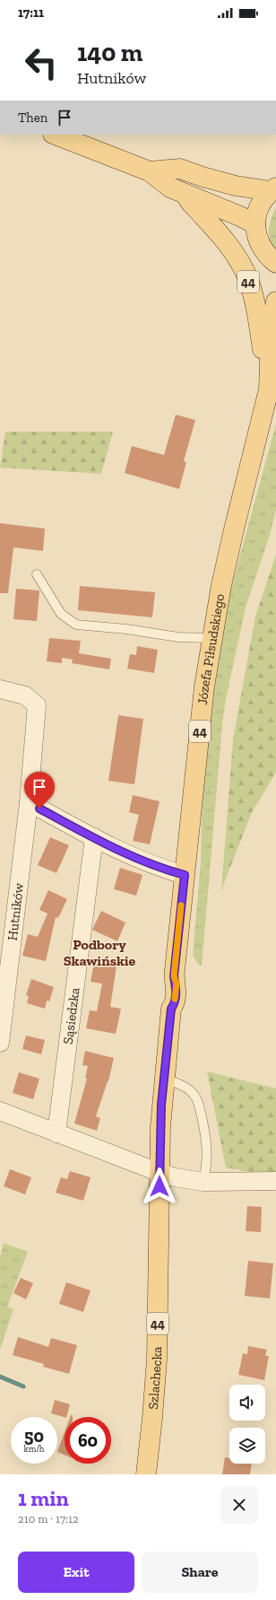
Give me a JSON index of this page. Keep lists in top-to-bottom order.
{
  "streets": {
    "main road": ["44", "Józefa Piłsudskiego", "Szlachecka"],
    "street": ["Hutników", "Sąsiedzka"]
  },
  "crossings": [
    ["44", "Józefa Piłsudskiego"],
    ["Józefa Piłsudskiego", "Szlachecka"]
  ],
  "districts": ["Podbory Skawińskie"],
  "page": {
    "status": "17:11",
    "turn": ["140 m", "Hutników"],
    "then": "Then",
    "speed": "50 km/h",
    "limit": "60",
    "heading": ["1 min", "210 m · 17:12"],
    "buttons": ["Exit", "Share"]
  }
}
